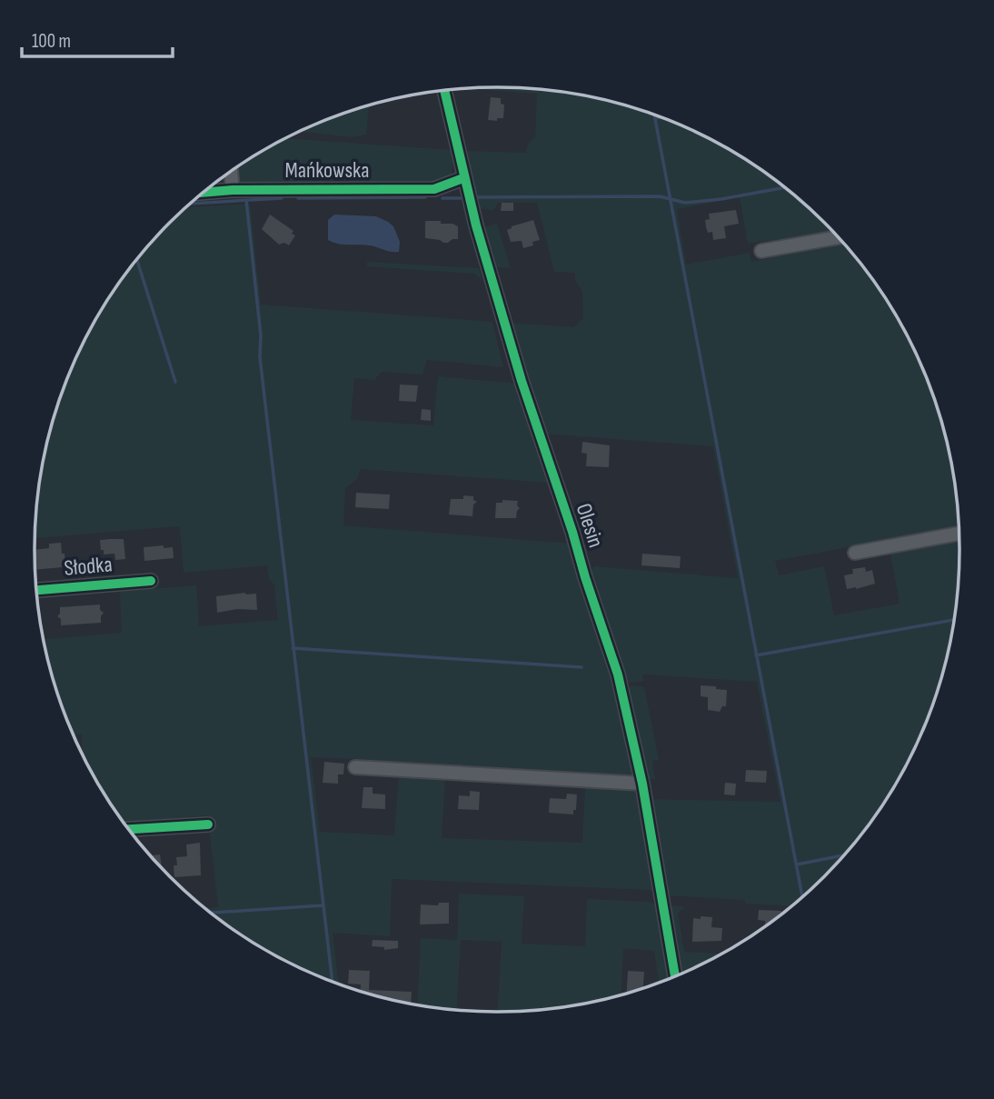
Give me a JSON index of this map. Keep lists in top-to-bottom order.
{
  "streets": {
    "street": ["Mańkowska", "Olesin", "Słodka"]
  },
  "crossings": [
    ["Mańkowska", "Olesin"]
  ],
  "scale_bar": "100 m"
}
